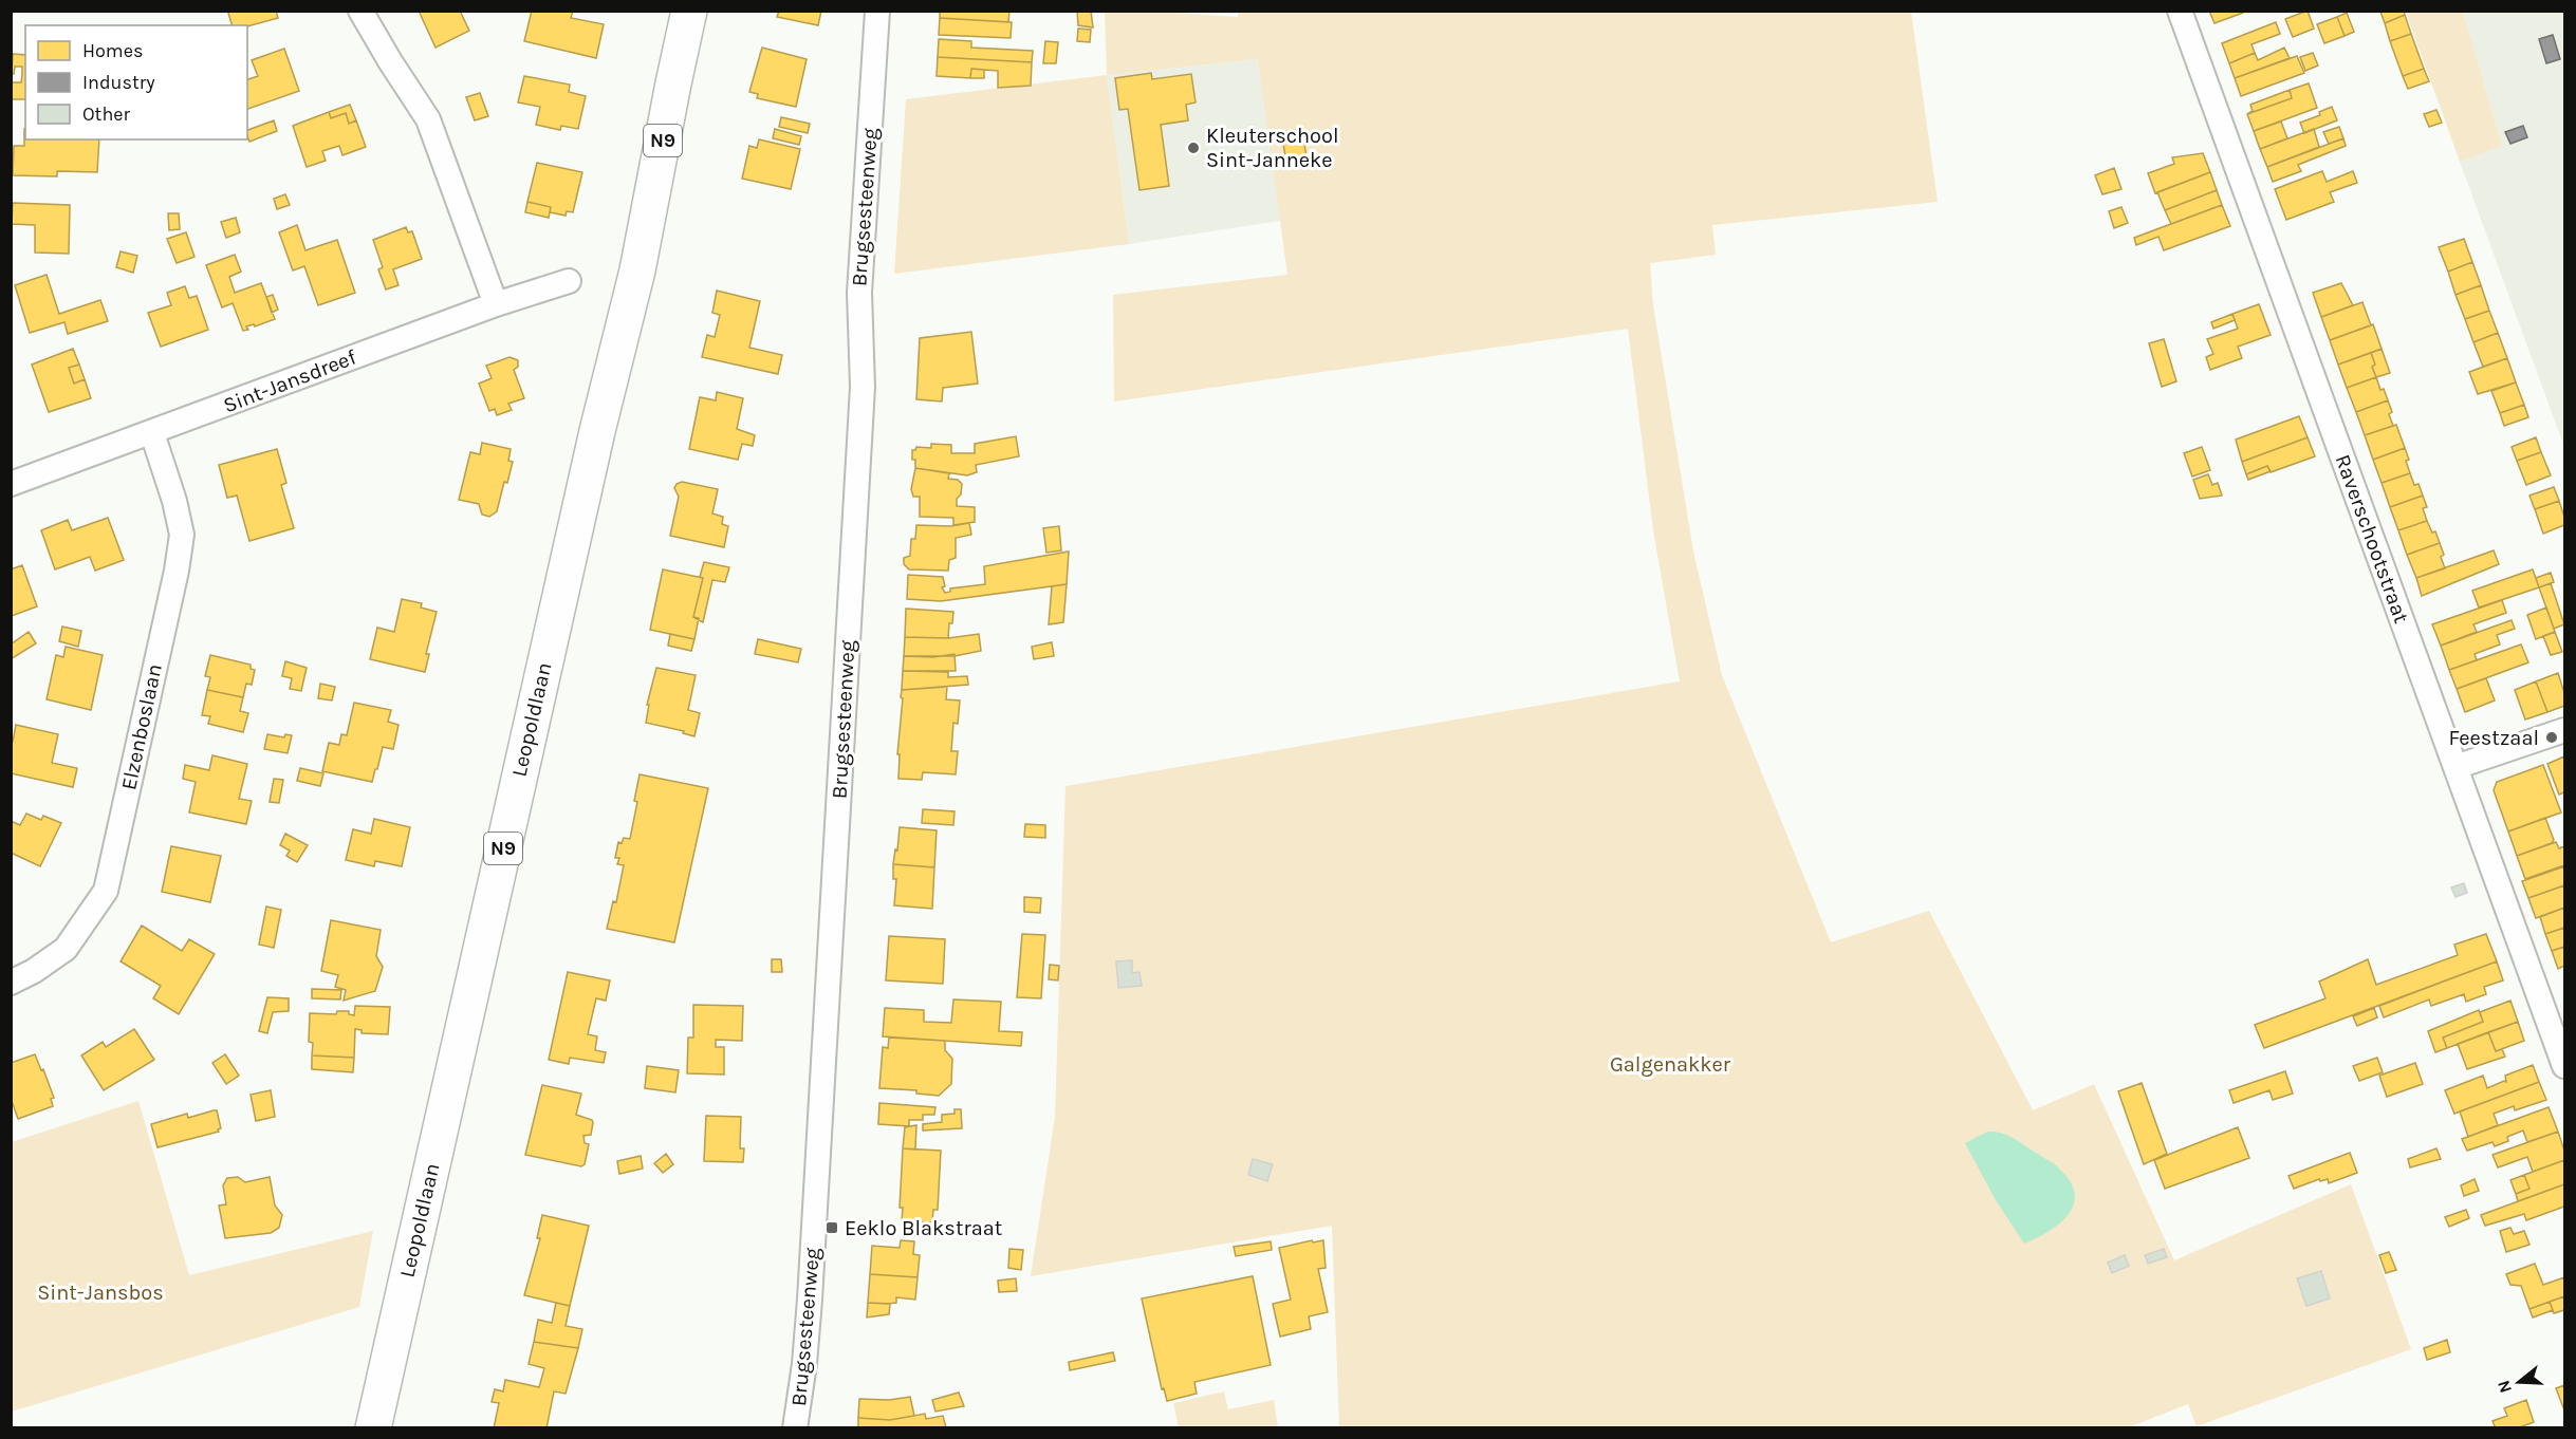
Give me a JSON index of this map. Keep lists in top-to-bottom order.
{
  "streets": {
    "main road": ["N9", "Leopoldlaan"],
    "street": [
      "Brugsesteenweg",
      "Sint-Jansdreef",
      "Raverschootstraat",
      "Elzenboslaan"
    ]
  },
  "crossings": [
    ["Sint-Jansdreef", "Elzenboslaan"]
  ],
  "parks": ["Galgenakker", "Sint-Jansbos"],
  "places": {
    "other": ["Kleuterschool Sint-Janneke", "Feestzaal"],
    "transit": ["Eeklo Blakstraat"]
  },
  "legend": ["Homes", "Industry", "Other"],
  "north": "left"
}
